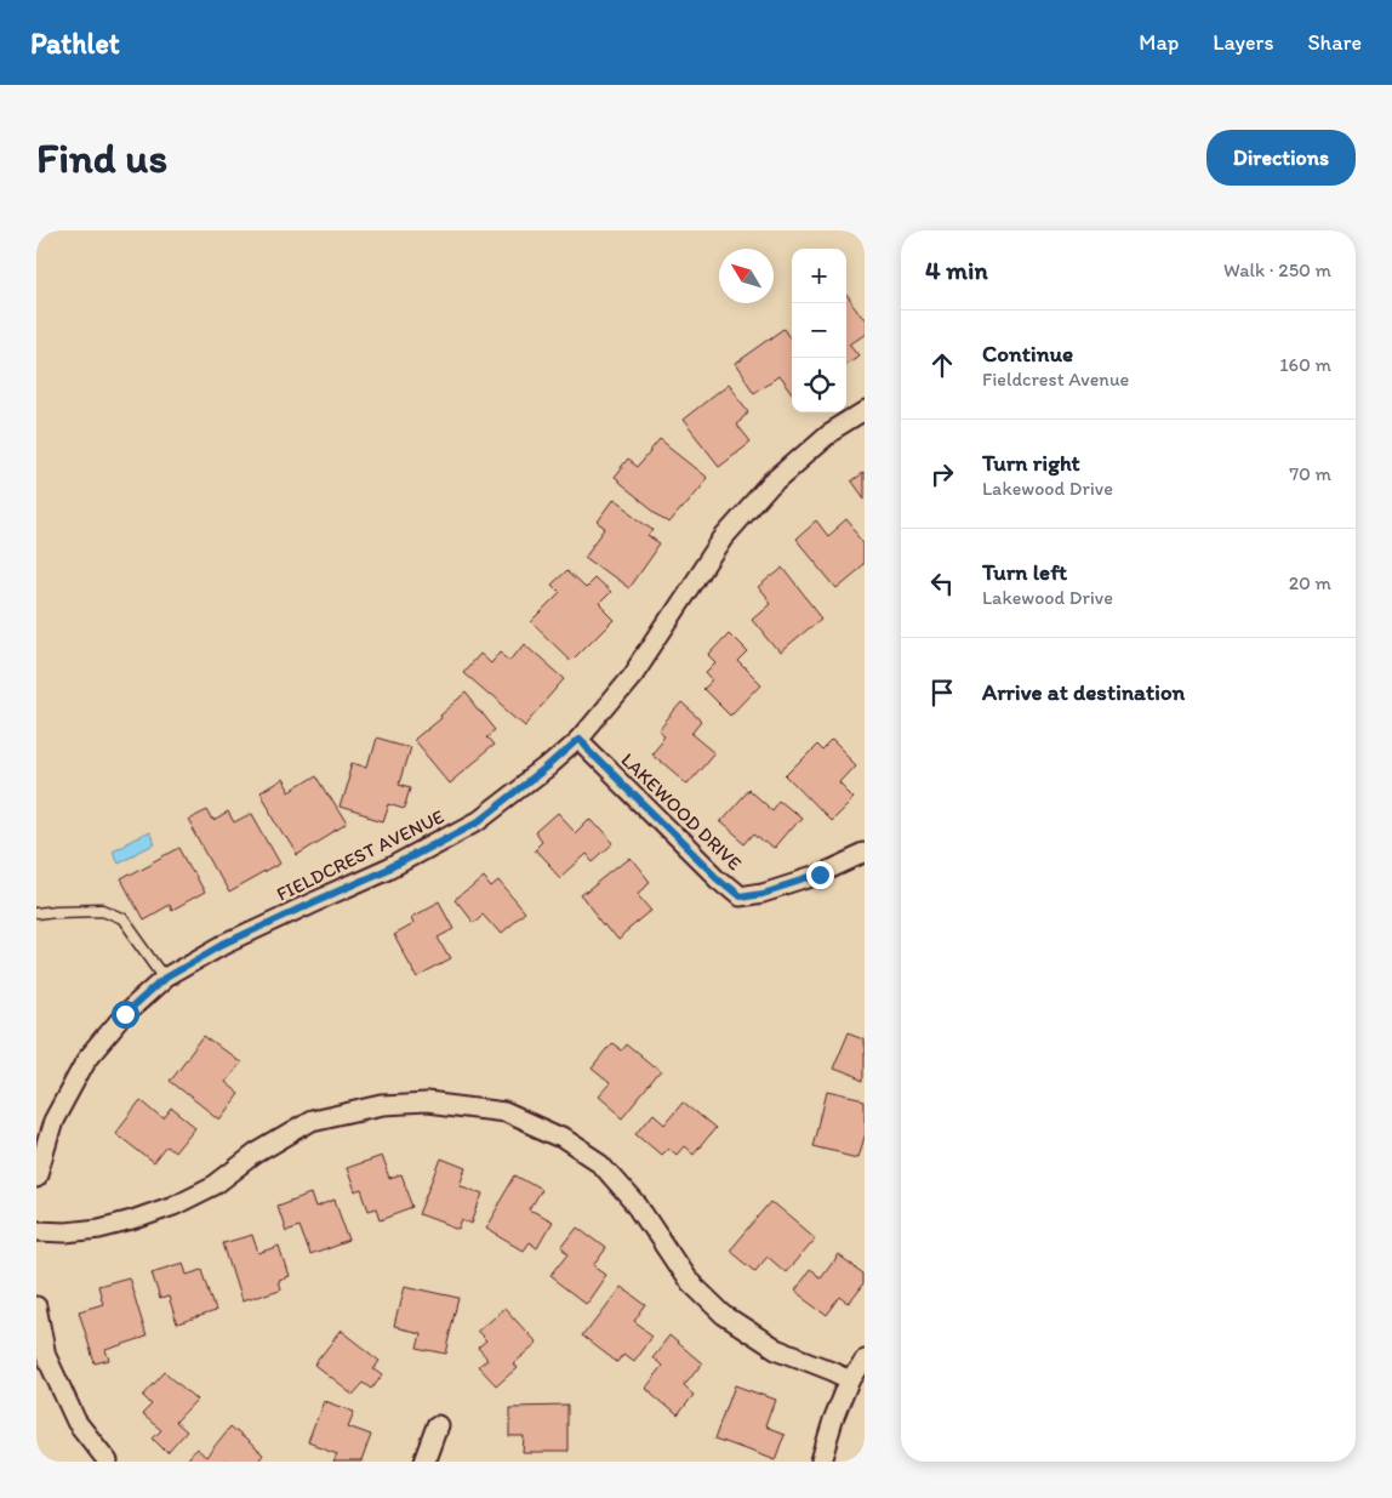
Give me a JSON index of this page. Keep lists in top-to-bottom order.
{
  "streets": {
    "street": ["LAKEWOOD DRIVE", "FIELDCREST AVENUE"]
  },
  "crossings": [
    ["LAKEWOOD DRIVE", "FIELDCREST AVENUE"]
  ],
  "north": "top left",
  "page": {
    "header": "Pathlet",
    "nav": ["Map", "Layers", "Share"],
    "buttons": "Directions",
    "title": "Find us",
    "heading": ["4 min", "Walk · 250 m"],
    "map_buttons": ["+", "−"],
    "list": [
      ["Continue", "Fieldcrest Avenue", "160 m"],
      ["Turn right", "Lakewood Drive", "70 m"],
      ["Turn left", "Lakewood Drive", "20 m"],
      "Arrive at destination"
    ]
  }
}
